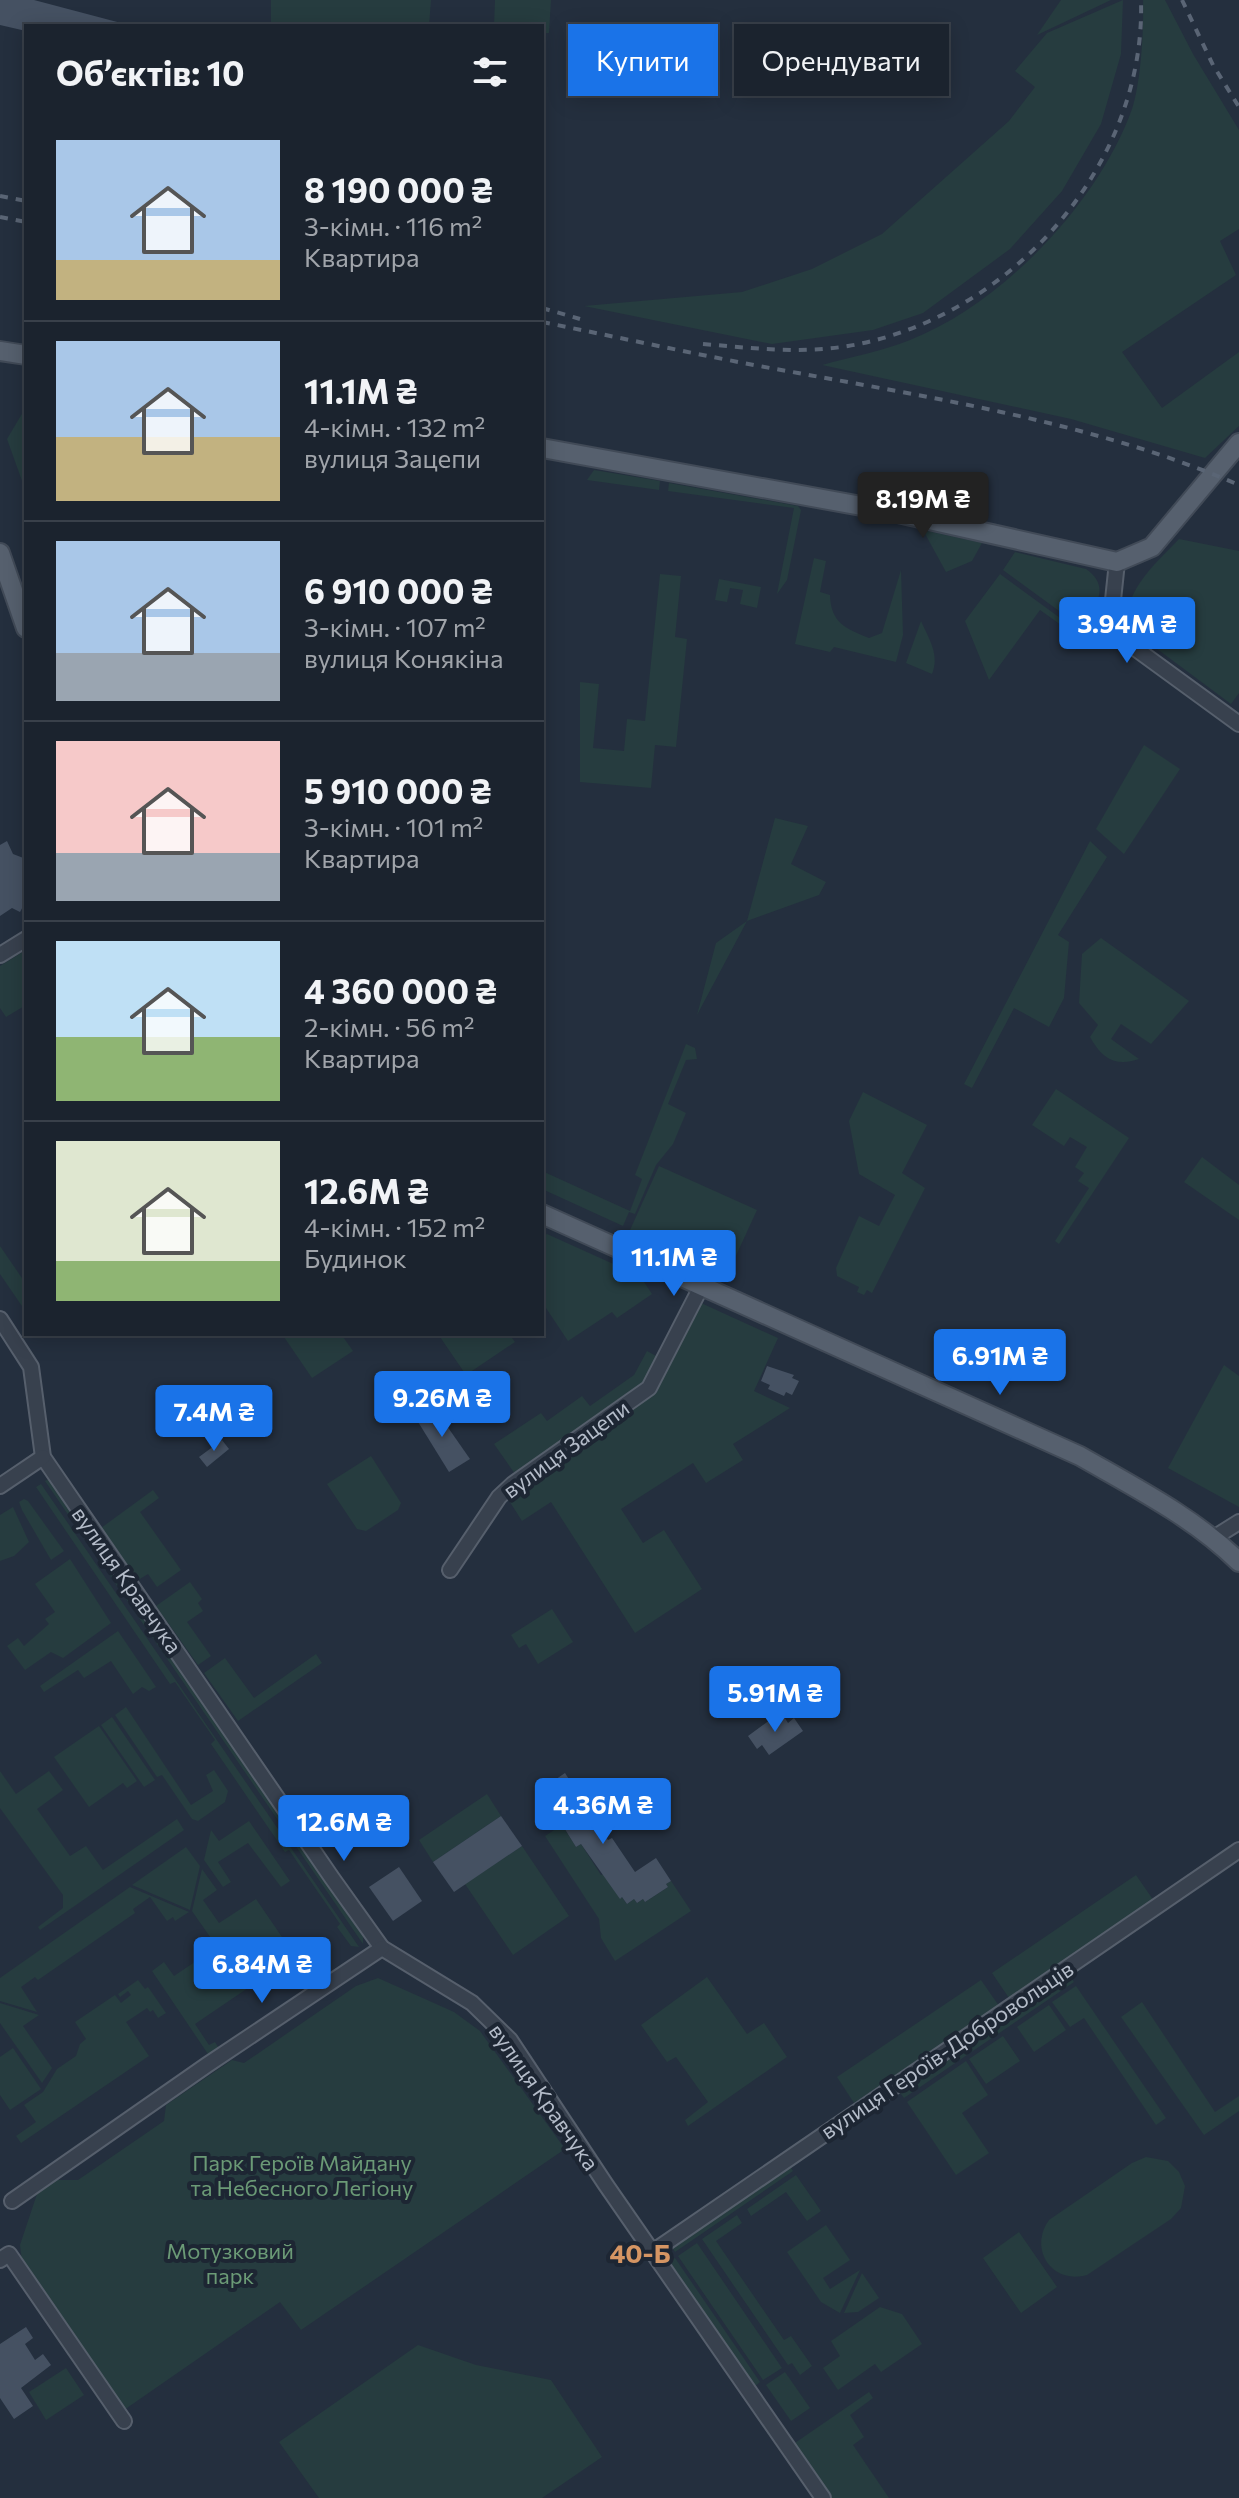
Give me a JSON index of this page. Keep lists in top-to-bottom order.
{
  "streets": {
    "street": ["вулиця Зацепи", "вулиця Кравчука", "вулиця Героїв-Добровольців"]
  },
  "crossings": [
    ["вулиця Кравчука", "вулиця Героїв-Добровольців"]
  ],
  "districts": ["40-Б"],
  "parks": ["Парк Героїв Майдану та Небесного Легіону", "Мотузковий парк"],
  "page": {
    "chip": ["Купити", "Орендувати"],
    "heading": "Об’єктів: 10",
    "list": [
      {
        "name": "8 190 000 ₴",
        "note": "3-кімн. · 116 m² · Квартира"
      },
      {
        "name": "11.1M ₴",
        "note": "4-кімн. · 132 m² · вулиця Зацепи"
      },
      {
        "name": "6 910 000 ₴",
        "note": "3-кімн. · 107 m² · вулиця Конякіна"
      },
      {
        "name": "5 910 000 ₴",
        "note": "3-кімн. · 101 m² · Квартира"
      },
      {
        "name": "4 360 000 ₴",
        "note": "2-кімн. · 56 m² · Квартира"
      },
      {
        "name": "12.6M ₴",
        "note": "4-кімн. · 152 m² · Будинок"
      }
    ],
    "price": [
      "8.19M ₴",
      "3.94M ₴",
      "11.1M ₴",
      "6.91M ₴",
      "9.26M ₴",
      "7.4M ₴",
      "5.91M ₴",
      "4.36M ₴",
      "12.6M ₴",
      "6.84M ₴"
    ]
  }
}
